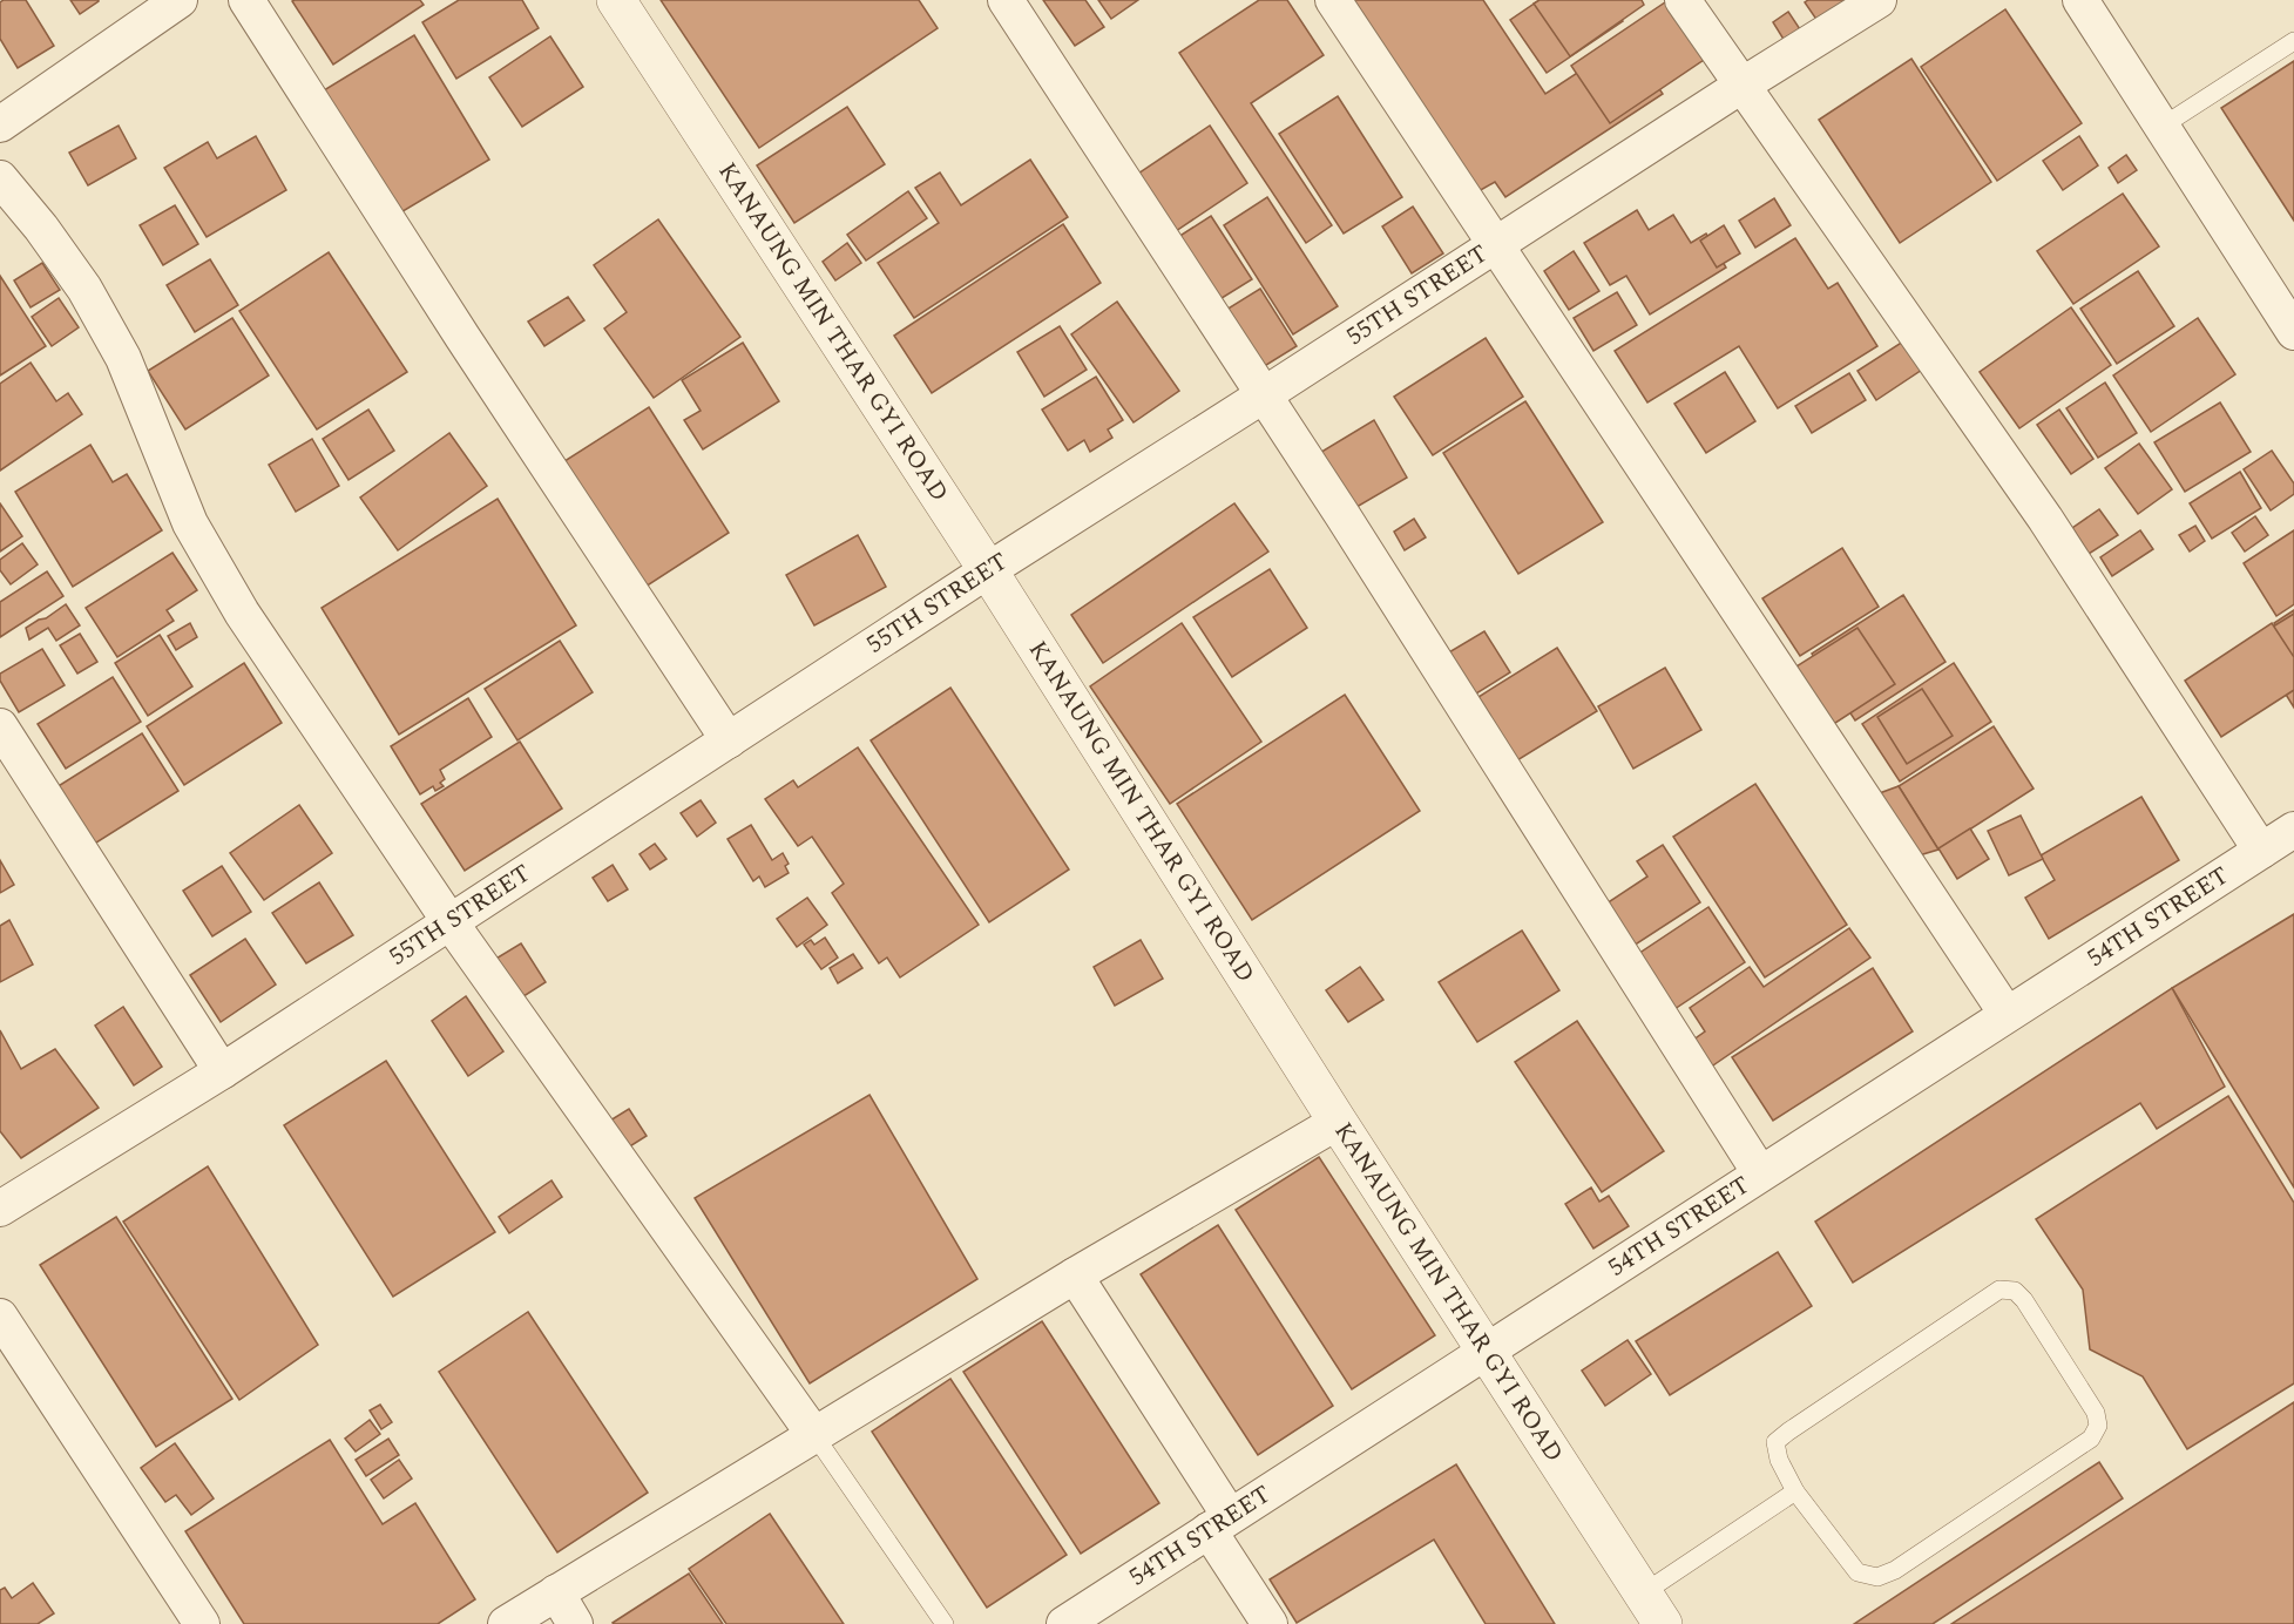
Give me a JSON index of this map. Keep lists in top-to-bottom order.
{
  "streets": {
    "street": ["55TH STREET", "KANAUNG MIN THAR GYI ROAD", "54TH STREET"]
  },
  "crossings": [
    ["55TH STREET", "KANAUNG MIN THAR GYI ROAD"],
    ["KANAUNG MIN THAR GYI ROAD", "54TH STREET"]
  ]
}
